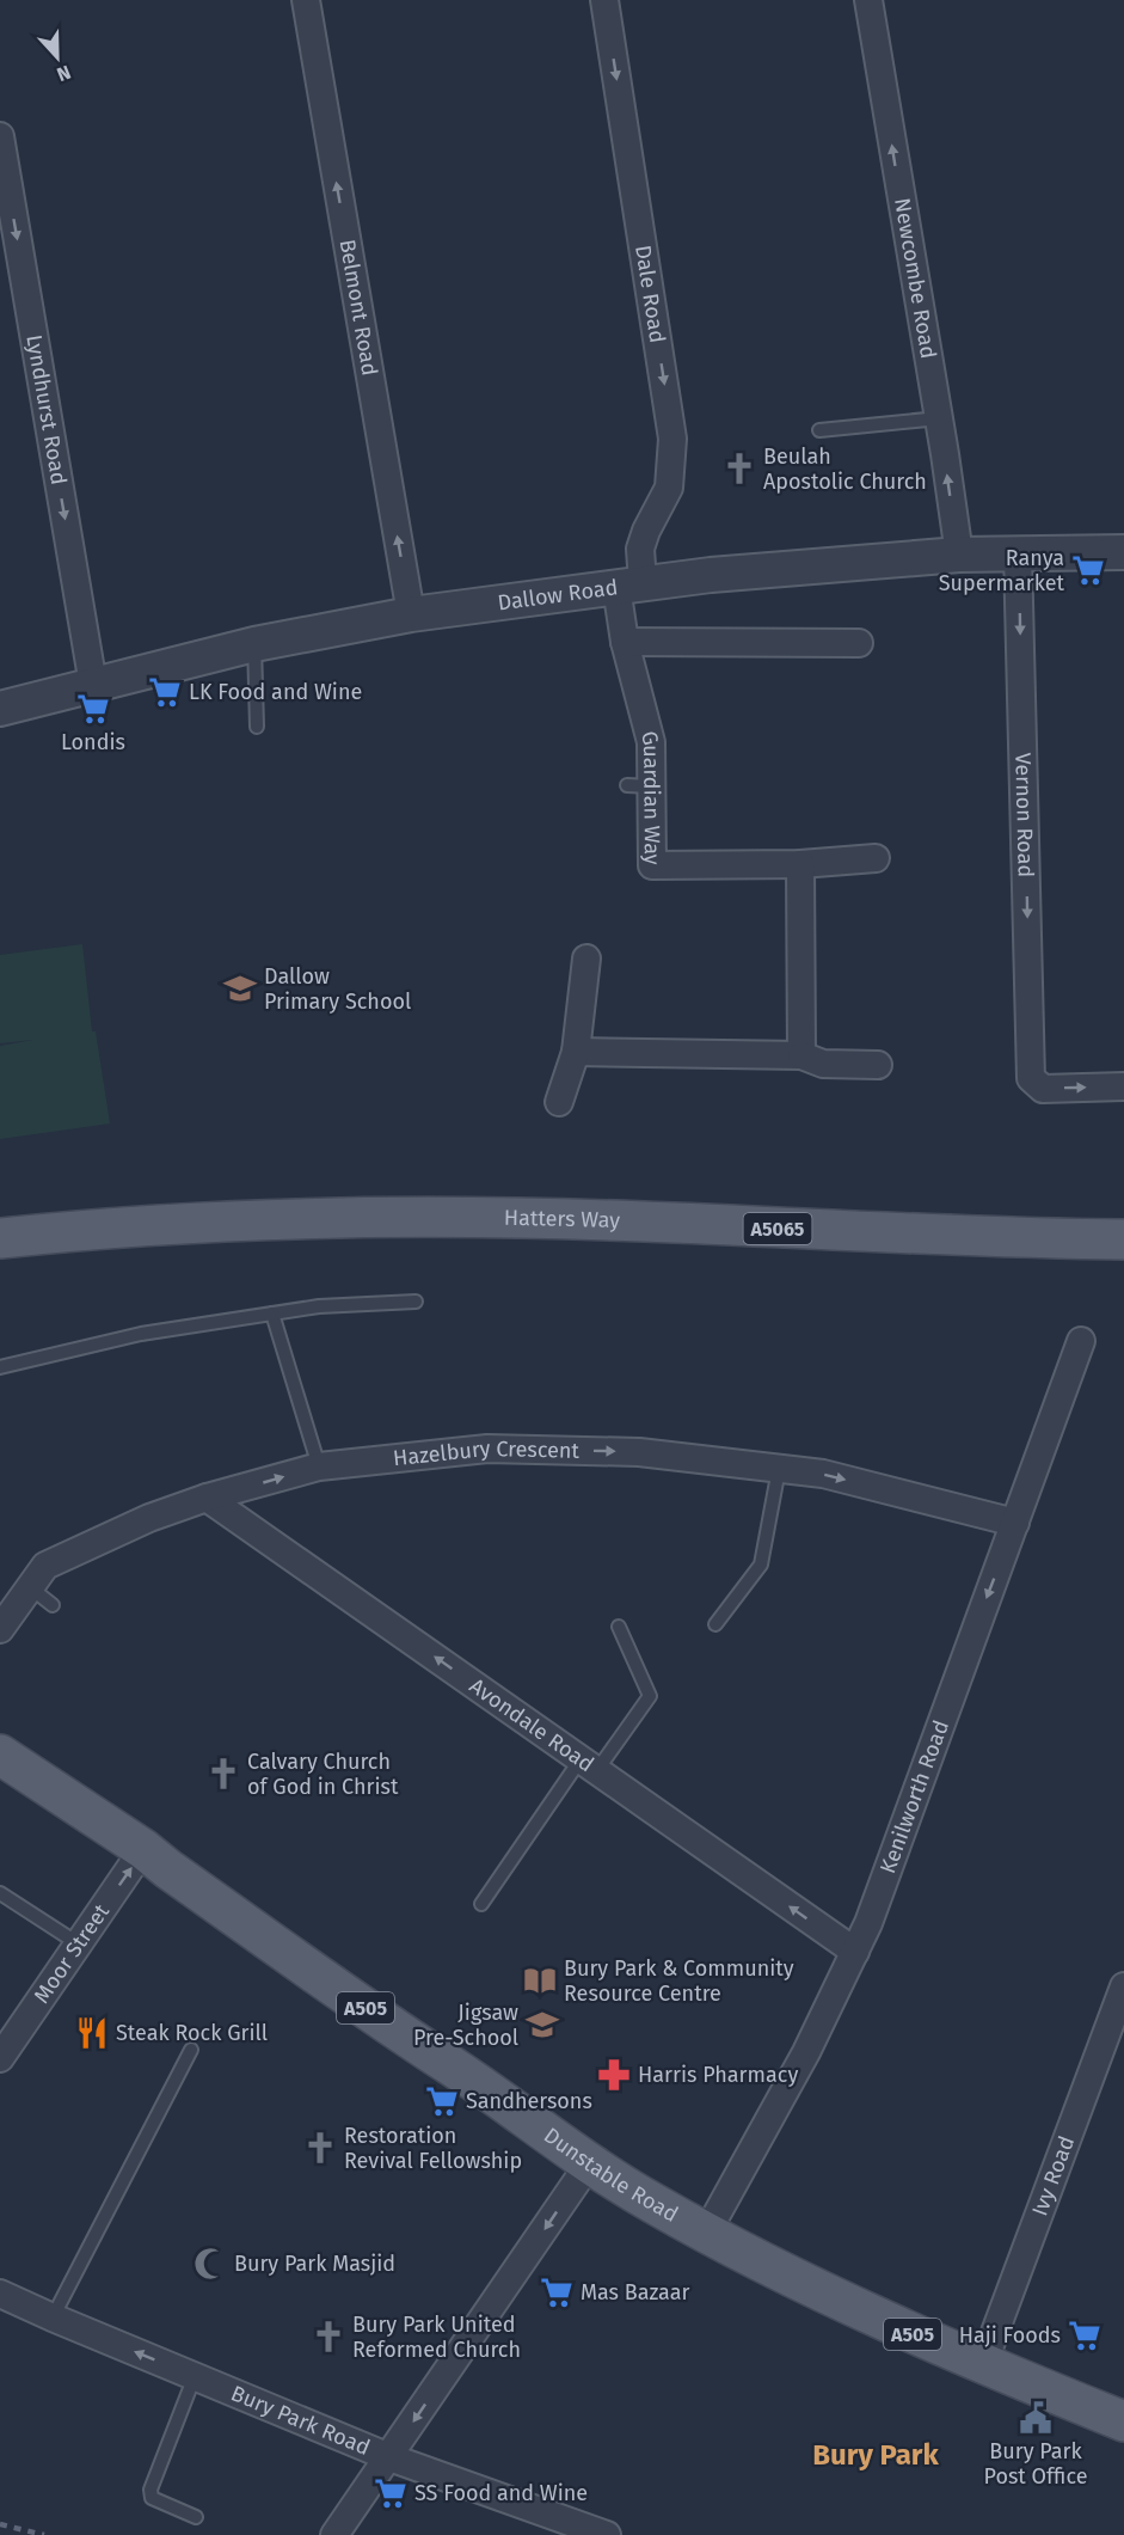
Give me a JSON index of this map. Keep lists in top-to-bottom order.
{
  "streets": {
    "main road": [
      "Hatters Way",
      "A5065",
      "A505",
      "Dunstable Road"
    ],
    "street": [
      "Newcombe Road",
      "Dale Road",
      "Belmont Road",
      "Lyndhurst Road",
      "Dallow Road",
      "Guardian Way",
      "Vernon Road",
      "Hazelbury Crescent",
      "Avondale Road",
      "Kenilworth Road",
      "Moor Street",
      "Ivy Road",
      "Bury Park Road"
    ]
  },
  "crossings": [
    ["Newcombe Road", "Dallow Road"],
    ["Dale Road", "Dallow Road"],
    ["Dale Road", "Guardian Way"],
    ["Belmont Road", "Dallow Road"],
    ["Lyndhurst Road", "Dallow Road"],
    ["Dallow Road", "Guardian Way"],
    ["Dallow Road", "Vernon Road"],
    ["Hazelbury Crescent", "Avondale Road"],
    ["Hazelbury Crescent", "Kenilworth Road"],
    ["Avondale Road", "Kenilworth Road"],
    ["Kenilworth Road", "Dunstable Road"],
    ["Moor Street", "Dunstable Road"],
    ["Dunstable Road", "Ivy Road"]
  ],
  "one_way": [
    "Newcombe Road",
    "Dale Road",
    "Belmont Road",
    "Lyndhurst Road",
    "Hazelbury Crescent",
    "Avondale Road",
    "Kenilworth Road",
    "Moor Street"
  ],
  "districts": ["Bury Park"],
  "places": {
    "church": [
      "Beulah Apostolic Church",
      "Calvary Church of God in Christ",
      "Restoration Revival Fellowship",
      "Bury Park United Reformed Church"
    ],
    "supermarket": [
      "Ranya Supermarket",
      "LK Food and Wine",
      "Londis",
      "Sandhersons",
      "Mas Bazaar",
      "Haji Foods",
      "SS Food and Wine"
    ],
    "school or university": ["Dallow Primary School", "Jigsaw Pre-School"],
    "library": ["Bury Park & Community Resource Centre"],
    "restaurant": ["Steak Rock Grill"],
    "pharmacy": ["Harris Pharmacy"],
    "mosque": ["Bury Park Masjid"],
    "public building": ["Bury Park Post Office"]
  },
  "north": "bottom"
}
